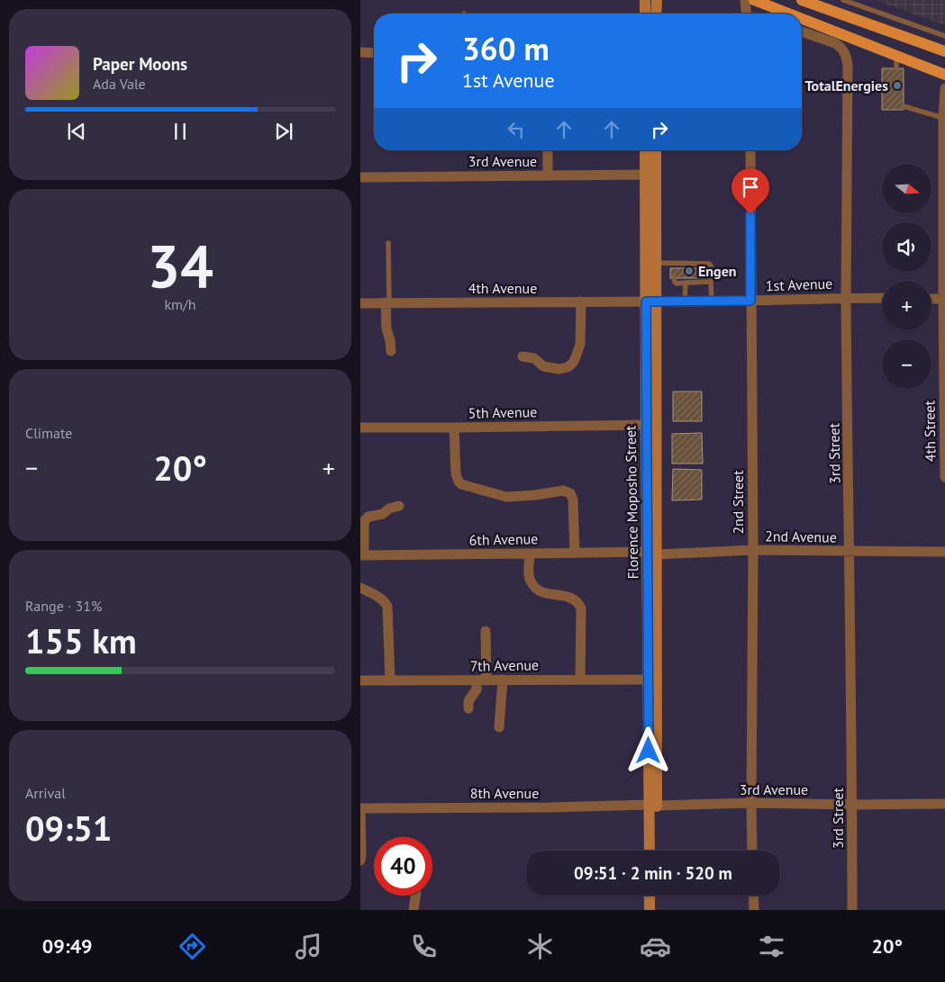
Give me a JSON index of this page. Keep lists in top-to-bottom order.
{
  "streets": {
    "street": [
      "3rd Avenue",
      "1st Avenue",
      "4th Avenue",
      "5th Avenue",
      "4th Street",
      "3rd Street",
      "Florence Moposho Street",
      "2nd Street",
      "2nd Avenue",
      "6th Avenue",
      "7th Avenue",
      "8th Avenue"
    ]
  },
  "crossings": [
    ["3rd Avenue", "3rd Street"],
    ["3rd Avenue", "Florence Moposho Street"],
    ["3rd Avenue", "2nd Street"],
    ["3rd Avenue", "8th Avenue"],
    ["1st Avenue", "4th Avenue"],
    ["1st Avenue", "3rd Street"],
    ["1st Avenue", "Florence Moposho Street"],
    ["1st Avenue", "2nd Street"],
    ["4th Avenue", "Florence Moposho Street"],
    ["5th Avenue", "Florence Moposho Street"],
    ["3rd Street", "2nd Avenue"],
    ["Florence Moposho Street", "2nd Avenue"],
    ["Florence Moposho Street", "6th Avenue"],
    ["Florence Moposho Street", "7th Avenue"],
    ["Florence Moposho Street", "8th Avenue"],
    ["2nd Street", "2nd Avenue"],
    ["2nd Avenue", "6th Avenue"]
  ],
  "places": ["TotalEnergies", "Engen"],
  "north": "right",
  "page": {
    "turn": ["360 m", "1st Avenue"],
    "song": ["Paper Moons", "Ada Vale"],
    "map_buttons": ["+", "−"],
    "tile": [
      ["34", "km/h"],
      "Climate",
      ["Range · 31%", "155 km"],
      ["Arrival", "09:51"]
    ],
    "heat": ["−", "20°", "+"],
    "limit": "40",
    "trip": "09:51 · 2 min · 520 m",
    "tabs": ["09:49", "20°"]
  }
}
